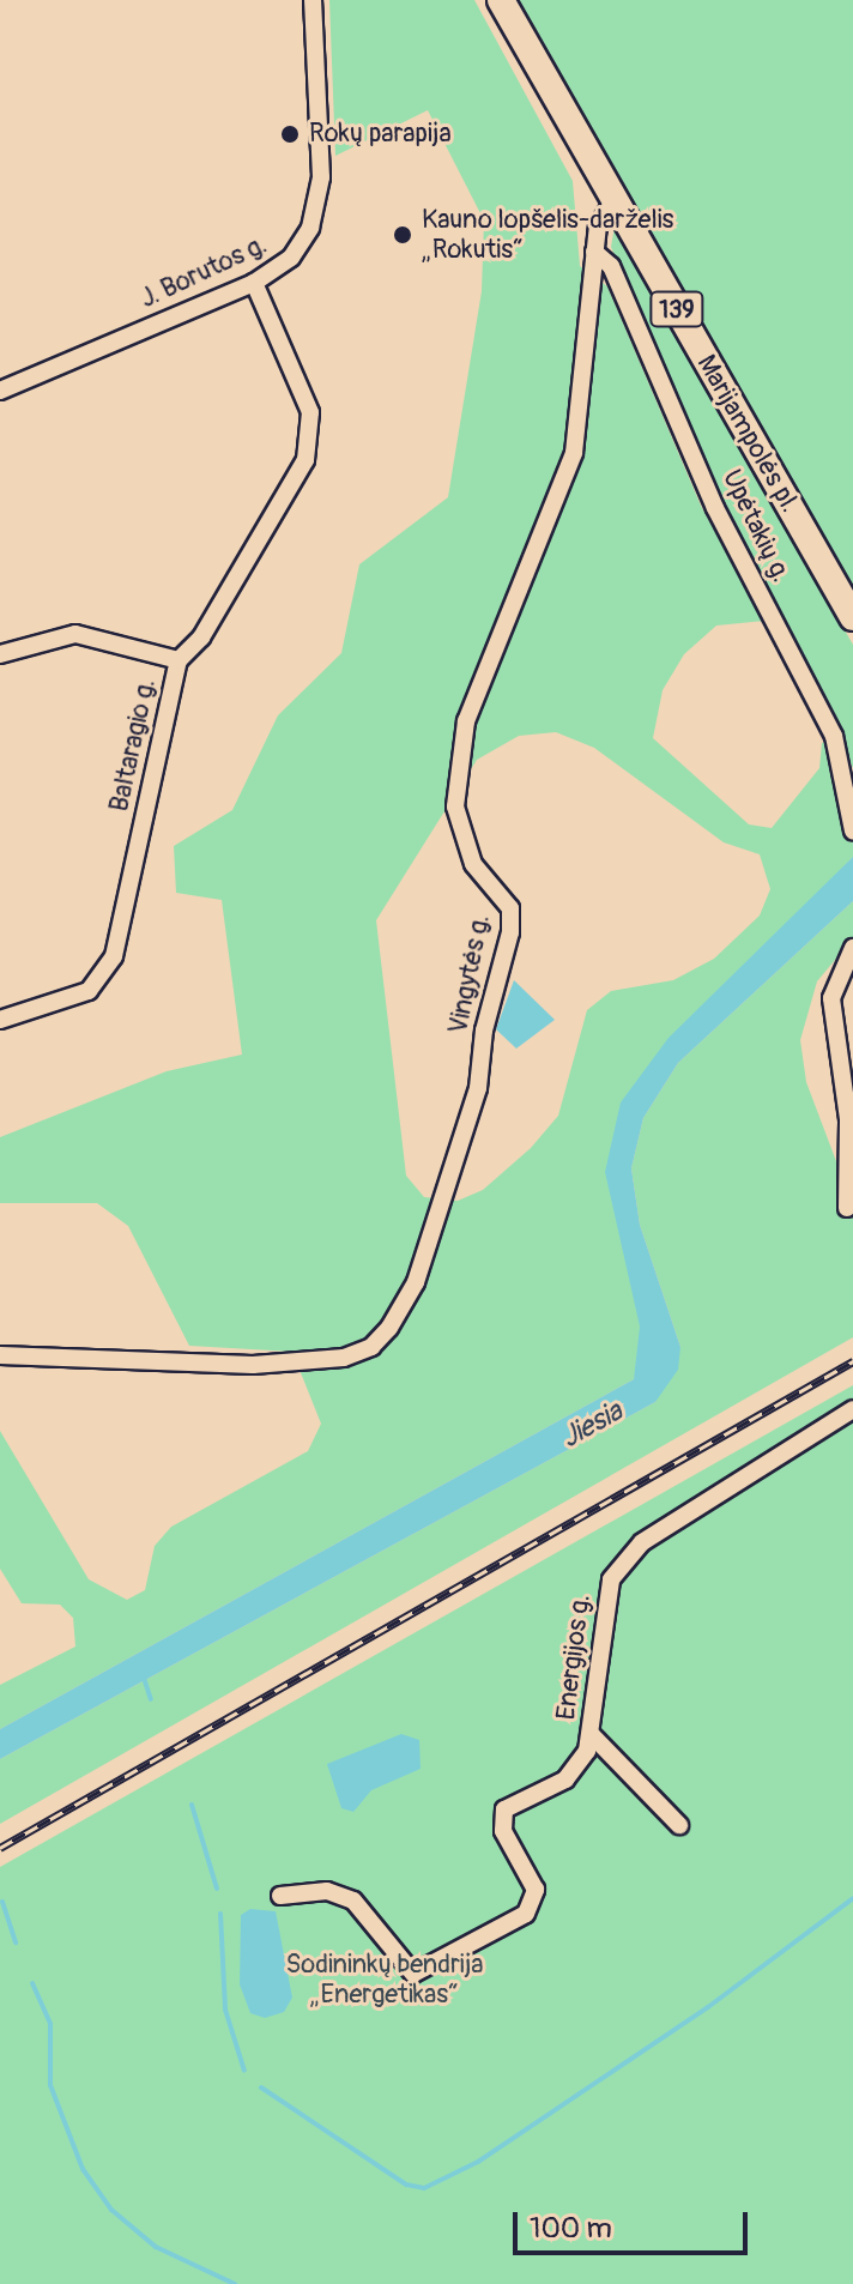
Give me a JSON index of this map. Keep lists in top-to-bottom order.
{
  "streets": {
    "main road": ["139", "Marijampolės pl."],
    "street": [
      "J. Borutos g.",
      "Upėtakių g.",
      "Baltaragio g.",
      "Vingytės g.",
      "Energijos g."
    ]
  },
  "crossings": [
    ["J. Borutos g.", "Baltaragio g."],
    ["Marijampolės pl.", "Vingytės g."],
    ["Upėtakių g.", "Vingytės g."]
  ],
  "water": ["Jiesia"],
  "parks": ["Sodininkų bendrija „Energetikas“"],
  "places": ["Rokų parapija", "Kauno lopšelis-darželis „Rokutis“"],
  "scale_bar": "100 m"
}
